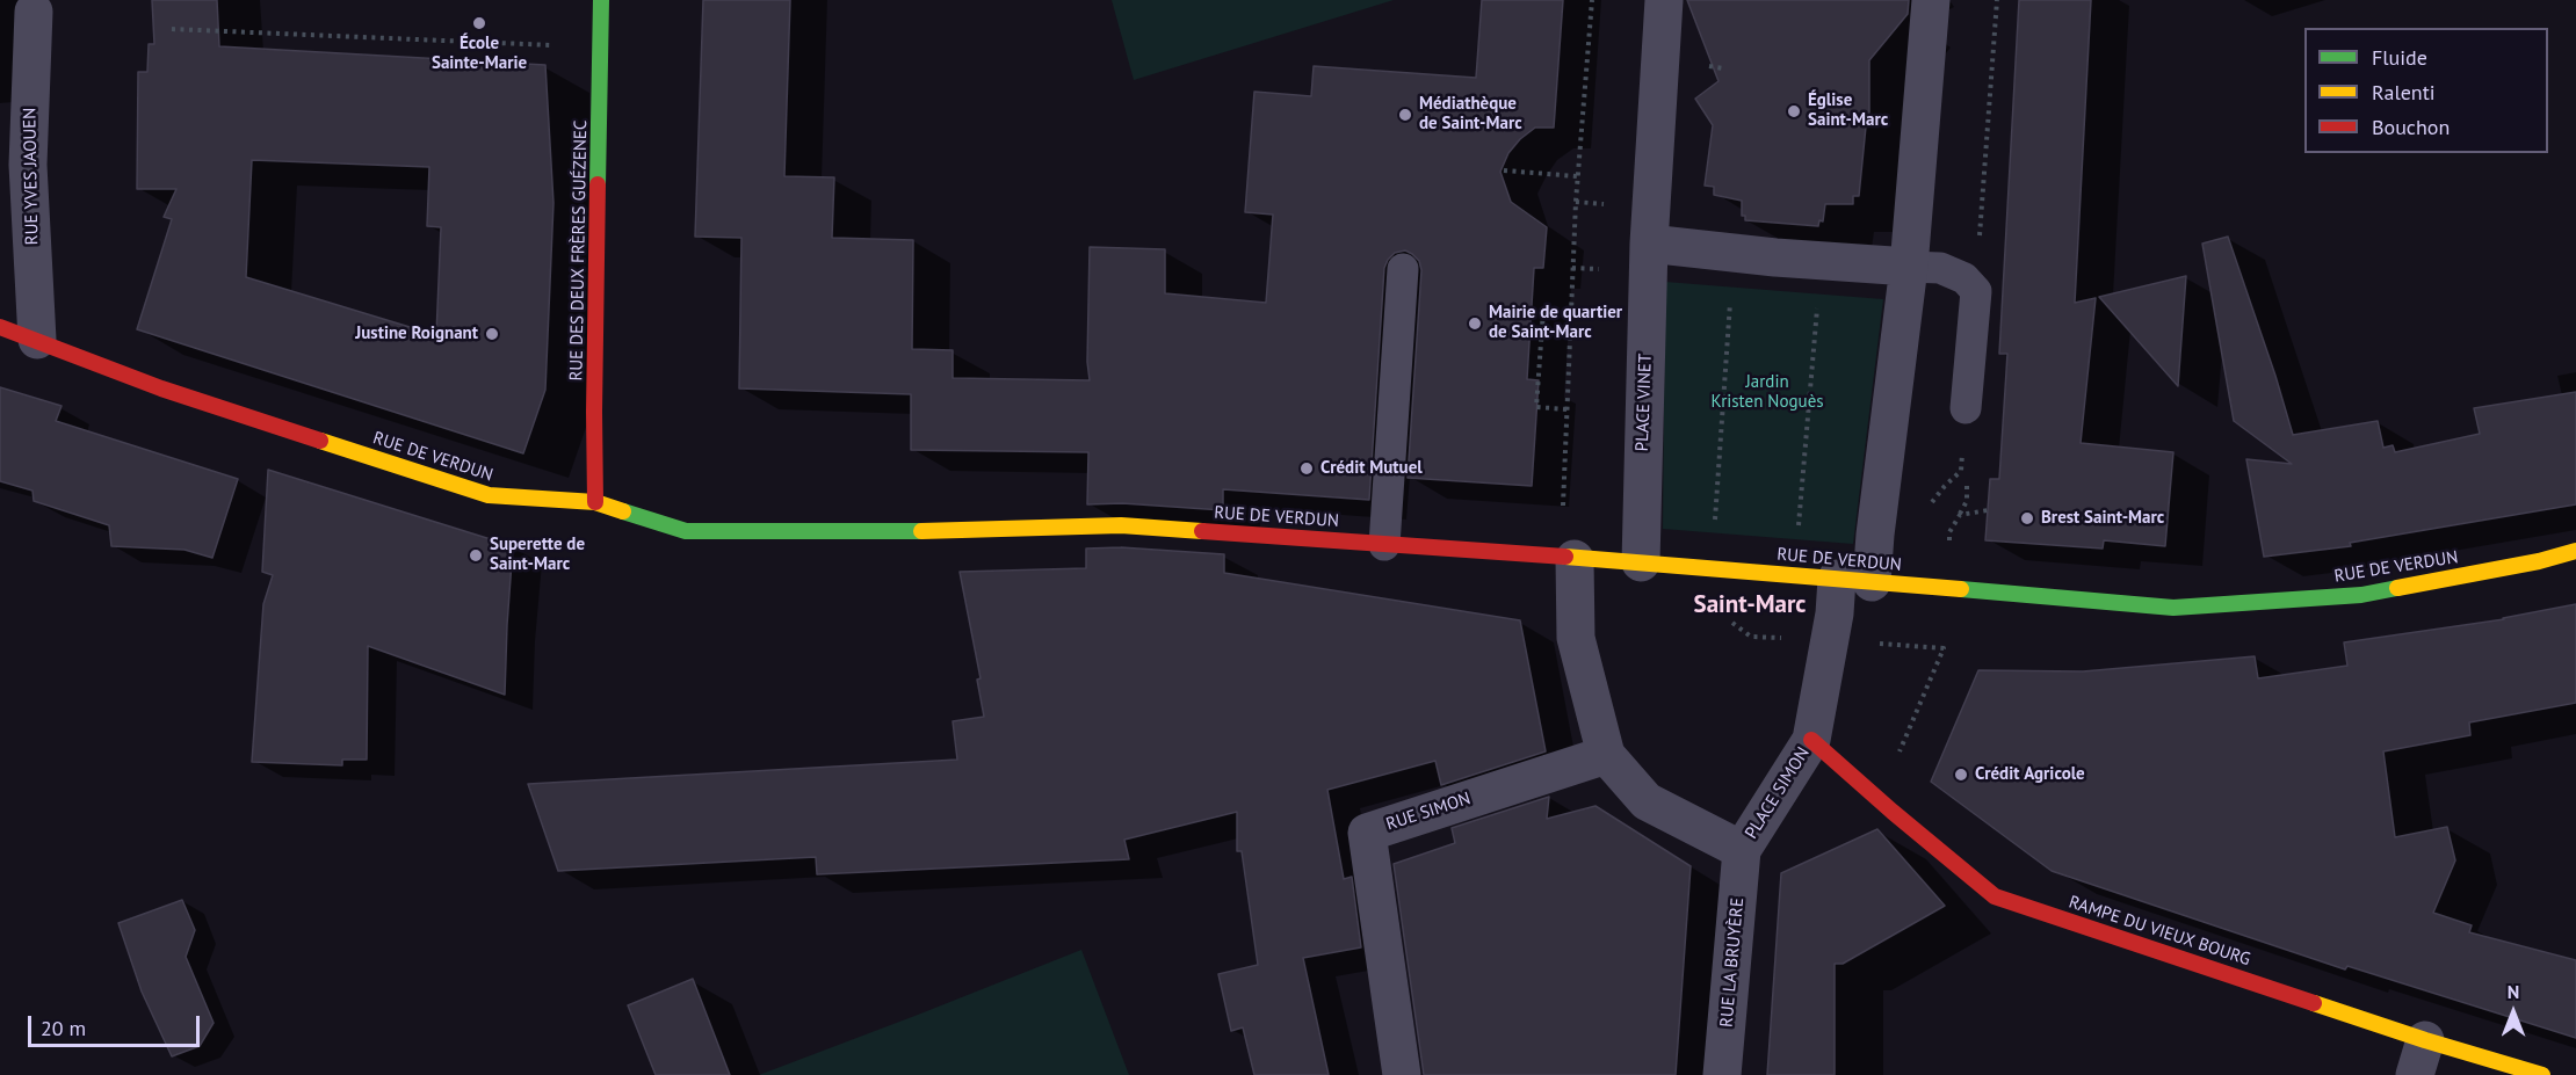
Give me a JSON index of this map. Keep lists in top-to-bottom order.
{
  "streets": {
    "street": [
      "RUE YVES JAOUEN",
      "RUE DES DEUX FRÈRES GUÉZENEC",
      "PLACE VINET",
      "RUE DE VERDUN",
      "PLACE SIMON",
      "RUE SIMON",
      "RAMPE DU VIEUX BOURG",
      "RUE LA BRUYÈRE"
    ]
  },
  "crossings": [
    ["RUE YVES JAOUEN", "RUE DE VERDUN"],
    ["RUE DES DEUX FRÈRES GUÉZENEC", "RUE DE VERDUN"],
    ["PLACE VINET", "RUE DE VERDUN"],
    ["RUE DE VERDUN", "PLACE SIMON"],
    ["PLACE SIMON", "RUE SIMON"],
    ["PLACE SIMON", "RAMPE DU VIEUX BOURG"],
    ["PLACE SIMON", "RUE LA BRUYÈRE"]
  ],
  "districts": ["Saint-Marc"],
  "parks": ["Jardin Kristen Noguès"],
  "places": [
    "École Sainte-Marie",
    "Église Saint-Marc",
    "Médiathèque de Saint-Marc",
    "Mairie de quartier de Saint-Marc",
    "Justine Roignant",
    "Crédit Mutuel",
    "Brest Saint-Marc",
    "Superette de Saint-Marc",
    "Crédit Agricole"
  ],
  "legend": ["Fluide", "Ralenti", "Bouchon"],
  "scale_bar": "20 m",
  "north": "top"
}
